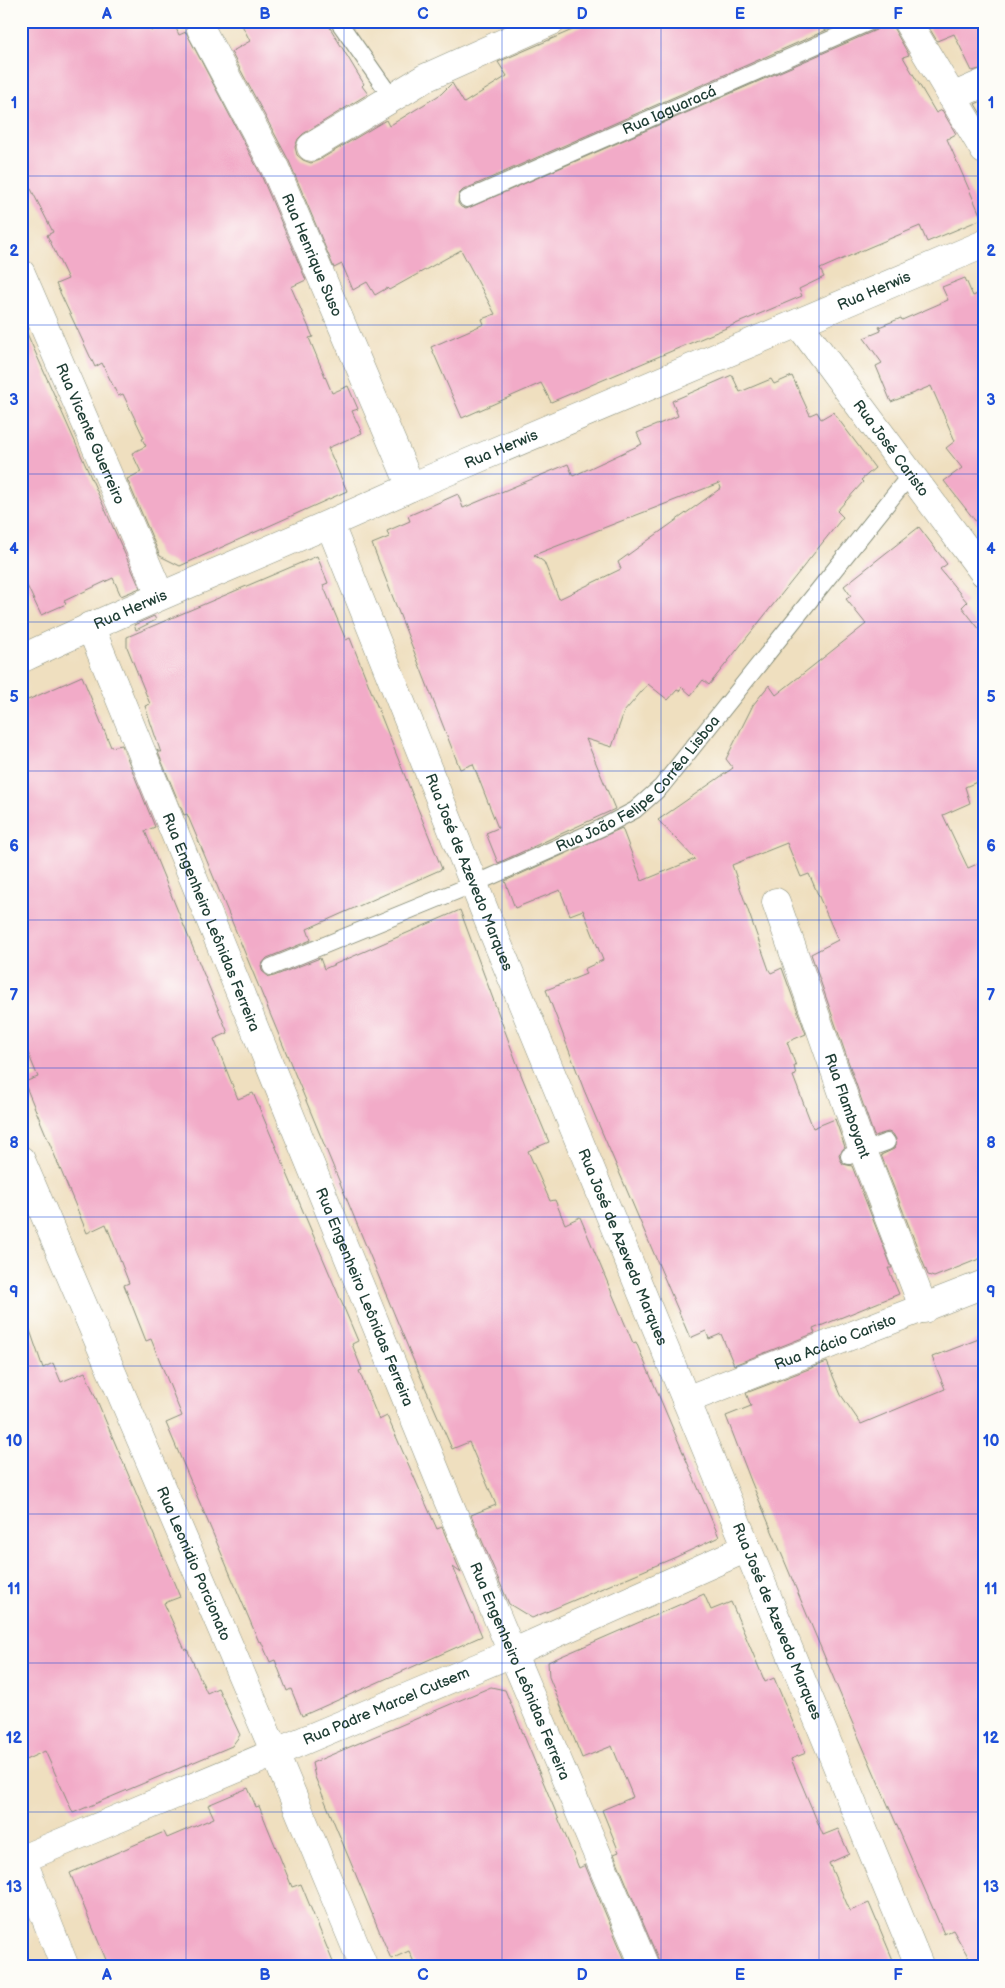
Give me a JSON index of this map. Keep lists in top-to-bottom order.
{
  "streets": {
    "street": [
      "Rua Henrique Suso",
      "Rua Herwis",
      "Rua Vicente Guerreiro",
      "Rua José Caristo",
      "Rua José de Azevedo Marques",
      "Rua Engenheiro Leônidas Ferreira",
      "Rua Flamboyant",
      "Rua Acácio Caristo",
      "Rua Leonidio Porcionato",
      "Rua Padre Marcel Cutsem"
    ],
    "lane": ["Rua Iaguaracá", "Rua João Felipe Corrêa Lisboa"]
  },
  "crossings": [
    ["Rua Henrique Suso", "Rua Herwis"],
    ["Rua Herwis", "Rua Vicente Guerreiro"],
    ["Rua Herwis", "Rua José Caristo"],
    ["Rua Herwis", "Rua José de Azevedo Marques"],
    ["Rua Herwis", "Rua Engenheiro Leônidas Ferreira"],
    ["Rua José Caristo", "Rua João Felipe Corrêa Lisboa"],
    ["Rua João Felipe Corrêa Lisboa", "Rua José de Azevedo Marques"],
    ["Rua José de Azevedo Marques", "Rua Acácio Caristo"],
    ["Rua José de Azevedo Marques", "Rua Padre Marcel Cutsem"],
    ["Rua Engenheiro Leônidas Ferreira", "Rua Padre Marcel Cutsem"],
    ["Rua Flamboyant", "Rua Acácio Caristo"],
    ["Rua Leonidio Porcionato", "Rua Padre Marcel Cutsem"]
  ],
  "grid": {
    "columns": [
      "A",
      "B",
      "C",
      "D",
      "E",
      "F"
    ],
    "rows": [
      "1",
      "2",
      "3",
      "4",
      "5",
      "6",
      "7",
      "8",
      "9",
      "10",
      "11",
      "12",
      "13"
    ]
  }
}
